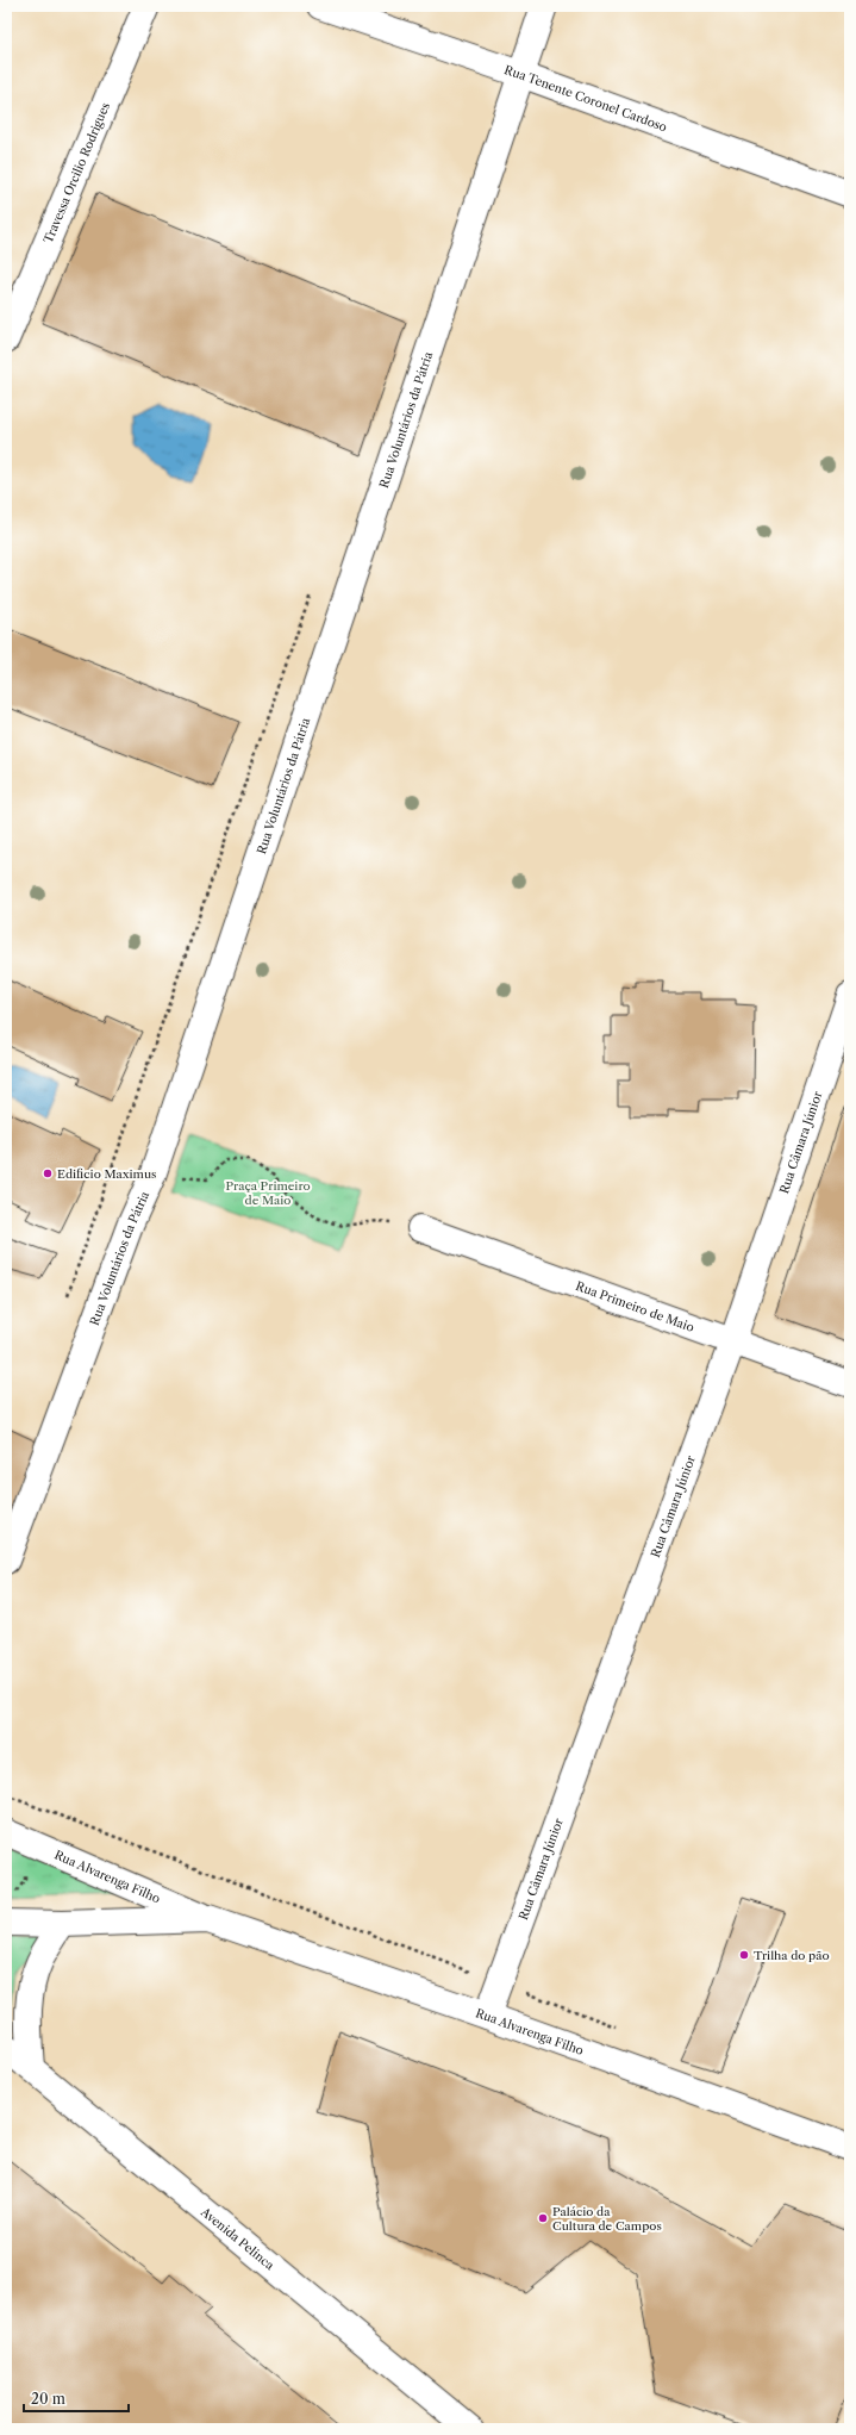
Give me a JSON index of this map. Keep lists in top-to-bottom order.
{
  "streets": {
    "main road": [
      "Rua Tenente Coronel Cardoso",
      "Travessa Orcilio Rodrigues",
      "Rua Voluntários da Pátria",
      "Rua Câmara Júnior",
      "Rua Primeiro de Maio",
      "Rua Alvarenga Filho",
      "Avenida Pelinca"
    ]
  },
  "crossings": [
    ["Rua Tenente Coronel Cardoso", "Rua Voluntários da Pátria"],
    ["Rua Câmara Júnior", "Rua Primeiro de Maio"],
    ["Rua Câmara Júnior", "Rua Alvarenga Filho"]
  ],
  "parks": ["Praça Primeiro de Maio"],
  "places": ["Edificio Maximus", "Trilha do pão", "Palácio da Cultura de Campos"],
  "scale_bar": "20 m"
}
